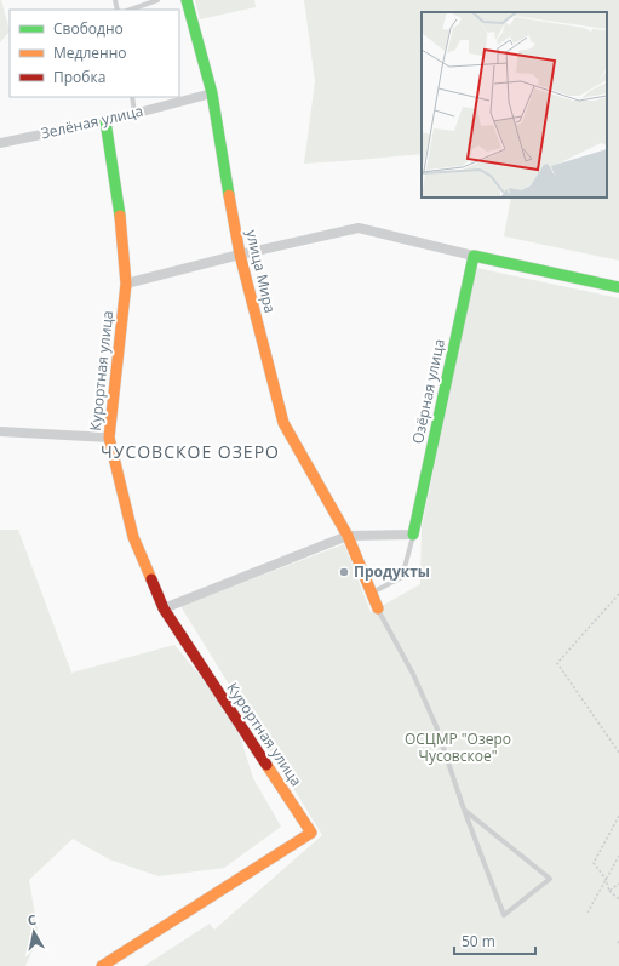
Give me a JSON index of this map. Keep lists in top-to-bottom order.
{
  "streets": {
    "street": [
      "Зелёная улица",
      "улица Мира",
      "Курортная улица",
      "Озёрная улица"
    ]
  },
  "crossings": [
    ["Зелёная улица", "улица Мира"],
    ["Зелёная улица", "Курортная улица"]
  ],
  "districts": ["ЧУСОВСКОЕ ОЗЕРО"],
  "parks": ["ОСЦМР \"Озеро Чусовское\""],
  "places": ["Продукты"],
  "legend": ["Свободно", "Медленно", "Пробка"],
  "scale_bar": "50 m",
  "north": "top"
}
